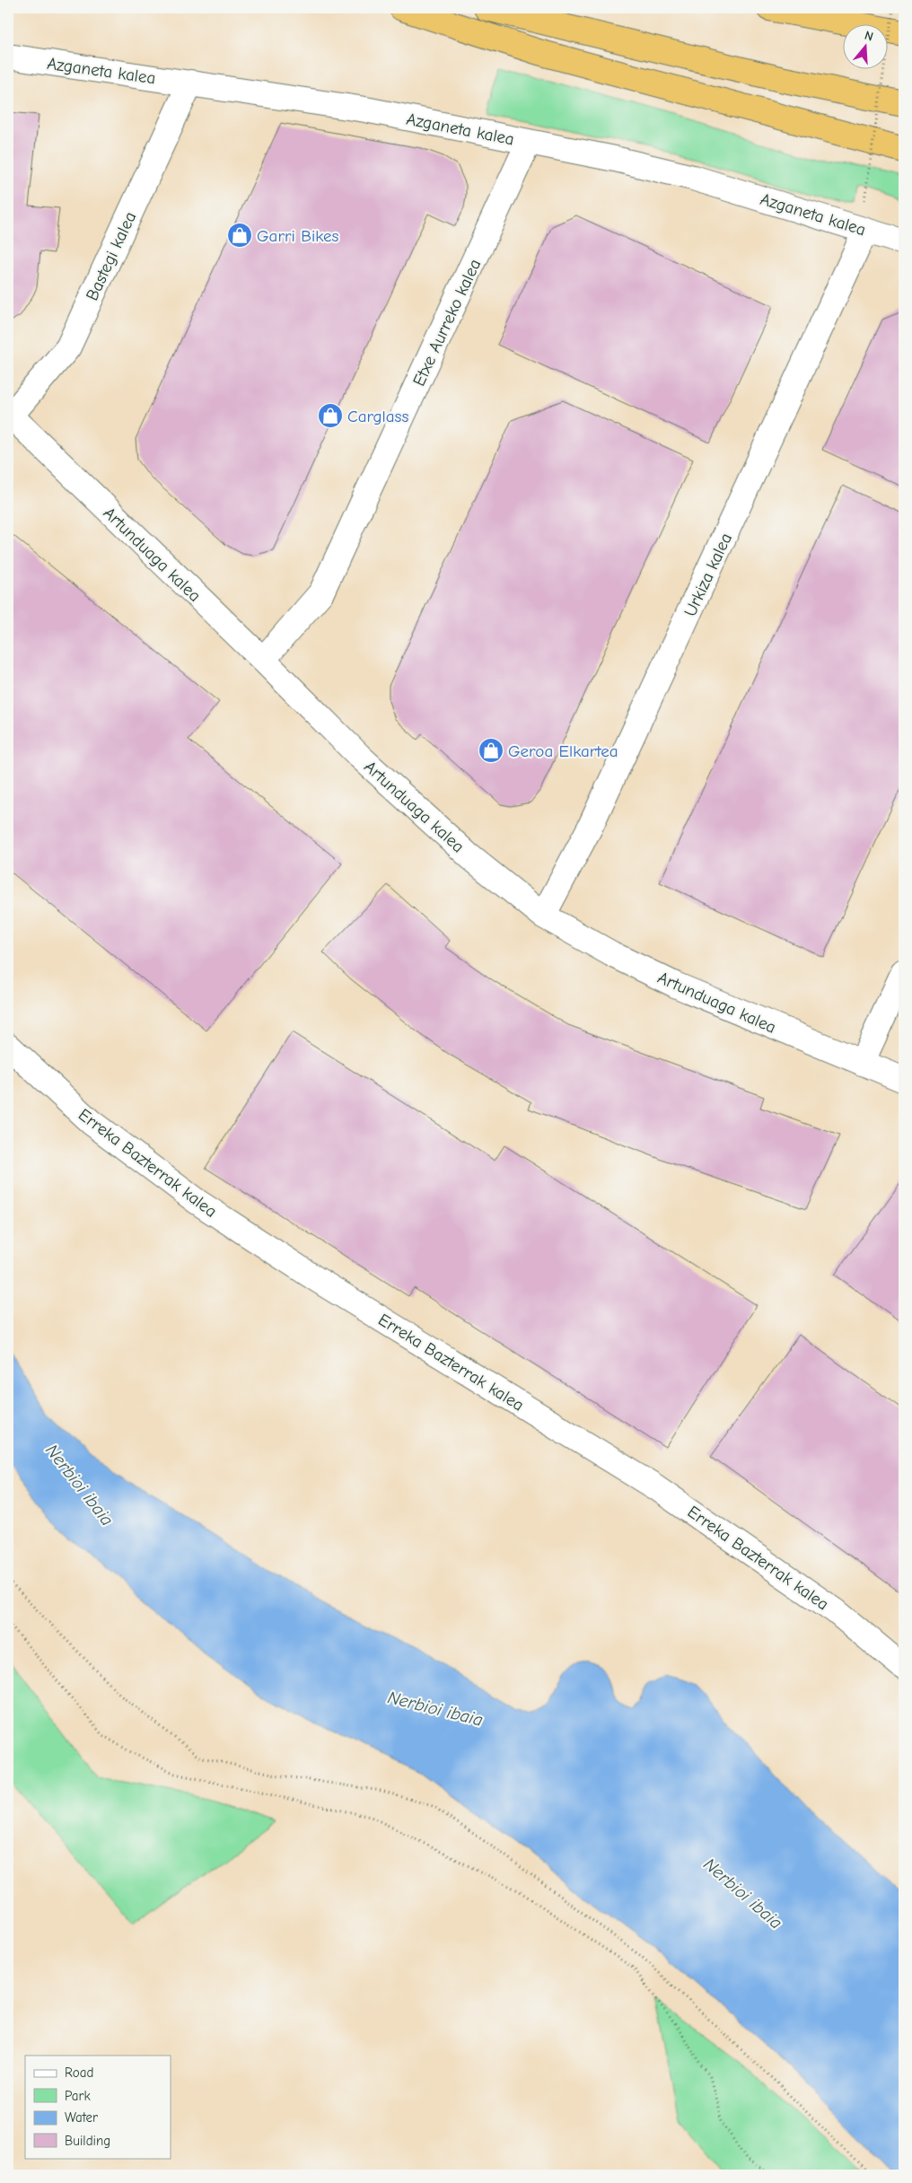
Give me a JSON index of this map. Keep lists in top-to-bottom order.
{
  "streets": {
    "street": [
      "Azganeta kalea",
      "Bastegi kalea",
      "Etxe Aurreko kalea",
      "Artunduaga kalea",
      "Urkiza kalea",
      "Erreka Bazterrak kalea"
    ]
  },
  "crossings": [
    ["Azganeta kalea", "Bastegi kalea"],
    ["Azganeta kalea", "Etxe Aurreko kalea"],
    ["Azganeta kalea", "Urkiza kalea"],
    ["Bastegi kalea", "Artunduaga kalea"],
    ["Etxe Aurreko kalea", "Artunduaga kalea"],
    ["Artunduaga kalea", "Urkiza kalea"]
  ],
  "water": ["Nerbioi ibaia"],
  "places": {
    "shop": ["Garri Bikes", "Carglass", "Geroa Elkartea"]
  },
  "legend": [
    "Road",
    "Park",
    "Water",
    "Building"
  ],
  "north": "top"
}
